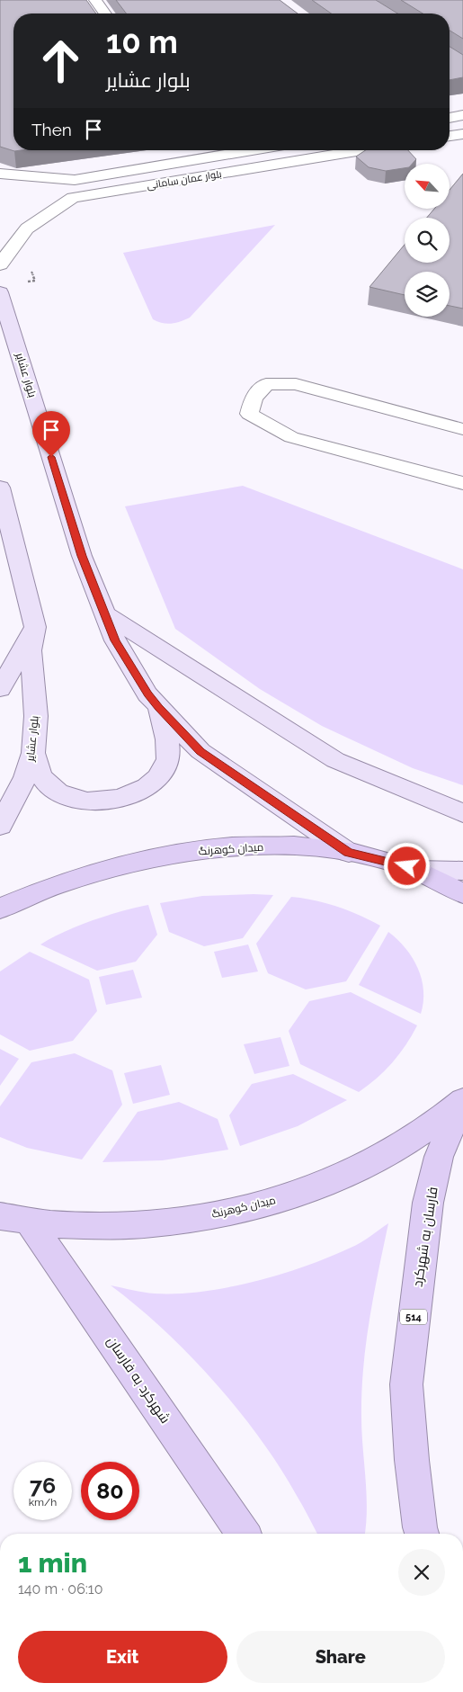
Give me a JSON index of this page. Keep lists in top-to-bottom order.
{
  "streets": {
    "highway": [
      "میدان کوهرنگ",
      "فارسان به شهرکرد",
      "514",
      "شهرکرد به فارسان"
    ],
    "main road": ["بلوار عشایر"],
    "street": ["بلوار عمان سامانی"]
  },
  "crossings": [
    ["بلوار عشایر", "میدان کوهرنگ"],
    ["میدان کوهرنگ", "فارسان به شهرکرد"],
    ["میدان کوهرنگ", "شهرکرد به فارسان"]
  ],
  "north": "top left",
  "page": {
    "turn": ["10 m", "بلوار عشایر"],
    "then": "Then",
    "speed": "76 km/h",
    "limit": "80",
    "heading": ["1 min", "140 m · 06:10"],
    "buttons": ["Exit", "Share"]
  }
}
